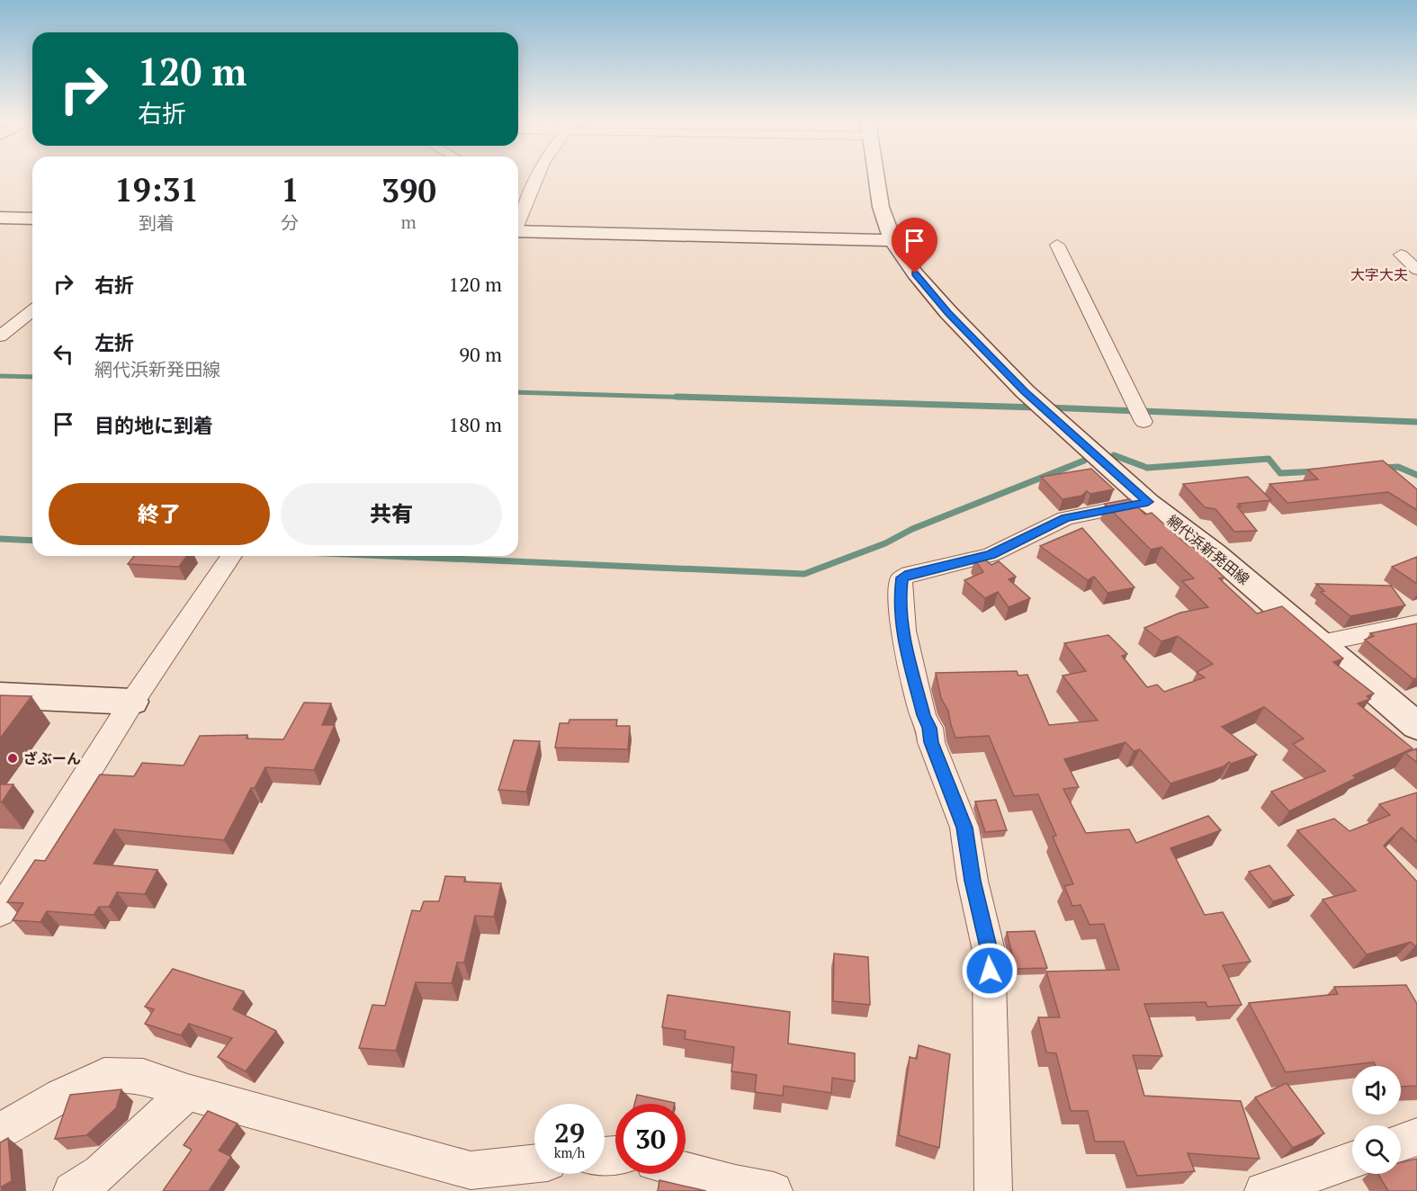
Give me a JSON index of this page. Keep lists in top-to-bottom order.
{
  "streets": {
    "main road": ["網代浜新発田線"]
  },
  "districts": ["大字大夫"],
  "places": ["ざぶーん"],
  "page": {
    "turn": ["120 m", "右折"],
    "eta": [
      "19:31",
      "到着",
      "1",
      "分",
      "390",
      "m"
    ],
    "list": [
      {
        "name": "右折",
        "value": "120 m"
      },
      {
        "name": "左折",
        "note": "網代浜新発田線",
        "value": "90 m"
      },
      {
        "name": "目的地に到着",
        "value": "180 m"
      }
    ],
    "buttons": ["終了", "共有"],
    "speed": "29 km/h",
    "limit": "30"
  }
}
